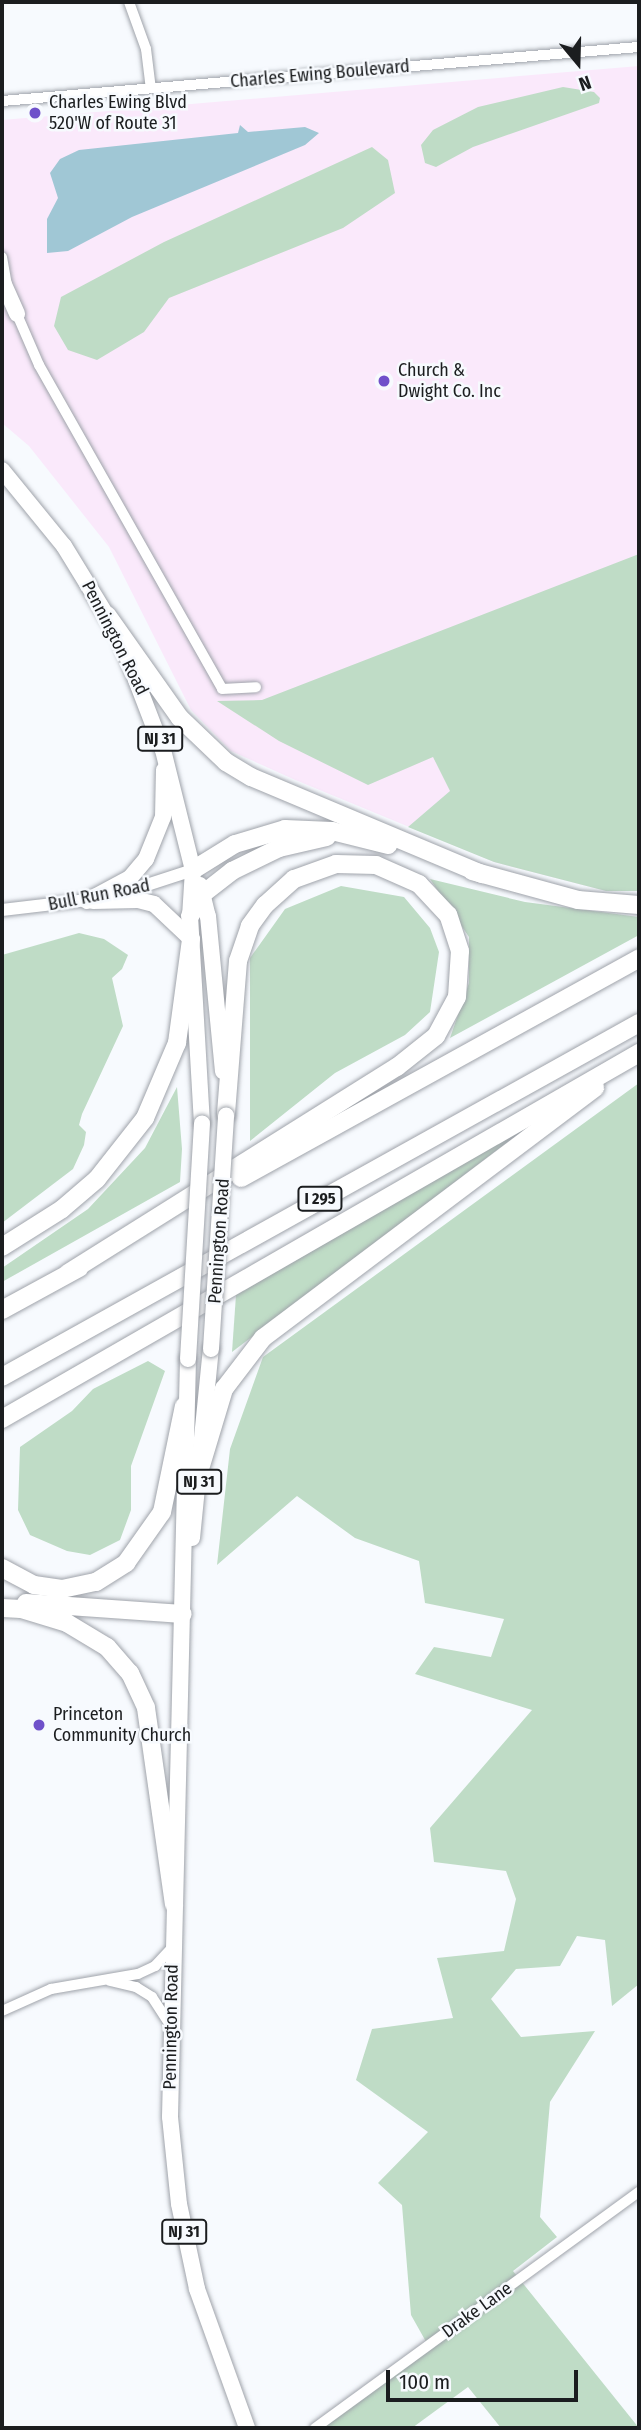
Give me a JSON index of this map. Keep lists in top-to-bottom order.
{
  "streets": {
    "highway": ["I 295"],
    "main road": ["Pennington Road", "NJ 31"],
    "street": ["Charles Ewing Boulevard", "Bull Run Road", "Drake Lane"]
  },
  "crossings": [
    ["Pennington Road", "Bull Run Road"]
  ],
  "places": ["Charles Ewing Blvd 520'W of Route 31", "Church & Dwight Co. Inc", "Princeton Community Church"],
  "scale_bar": "100 m",
  "north": "bottom"
}
